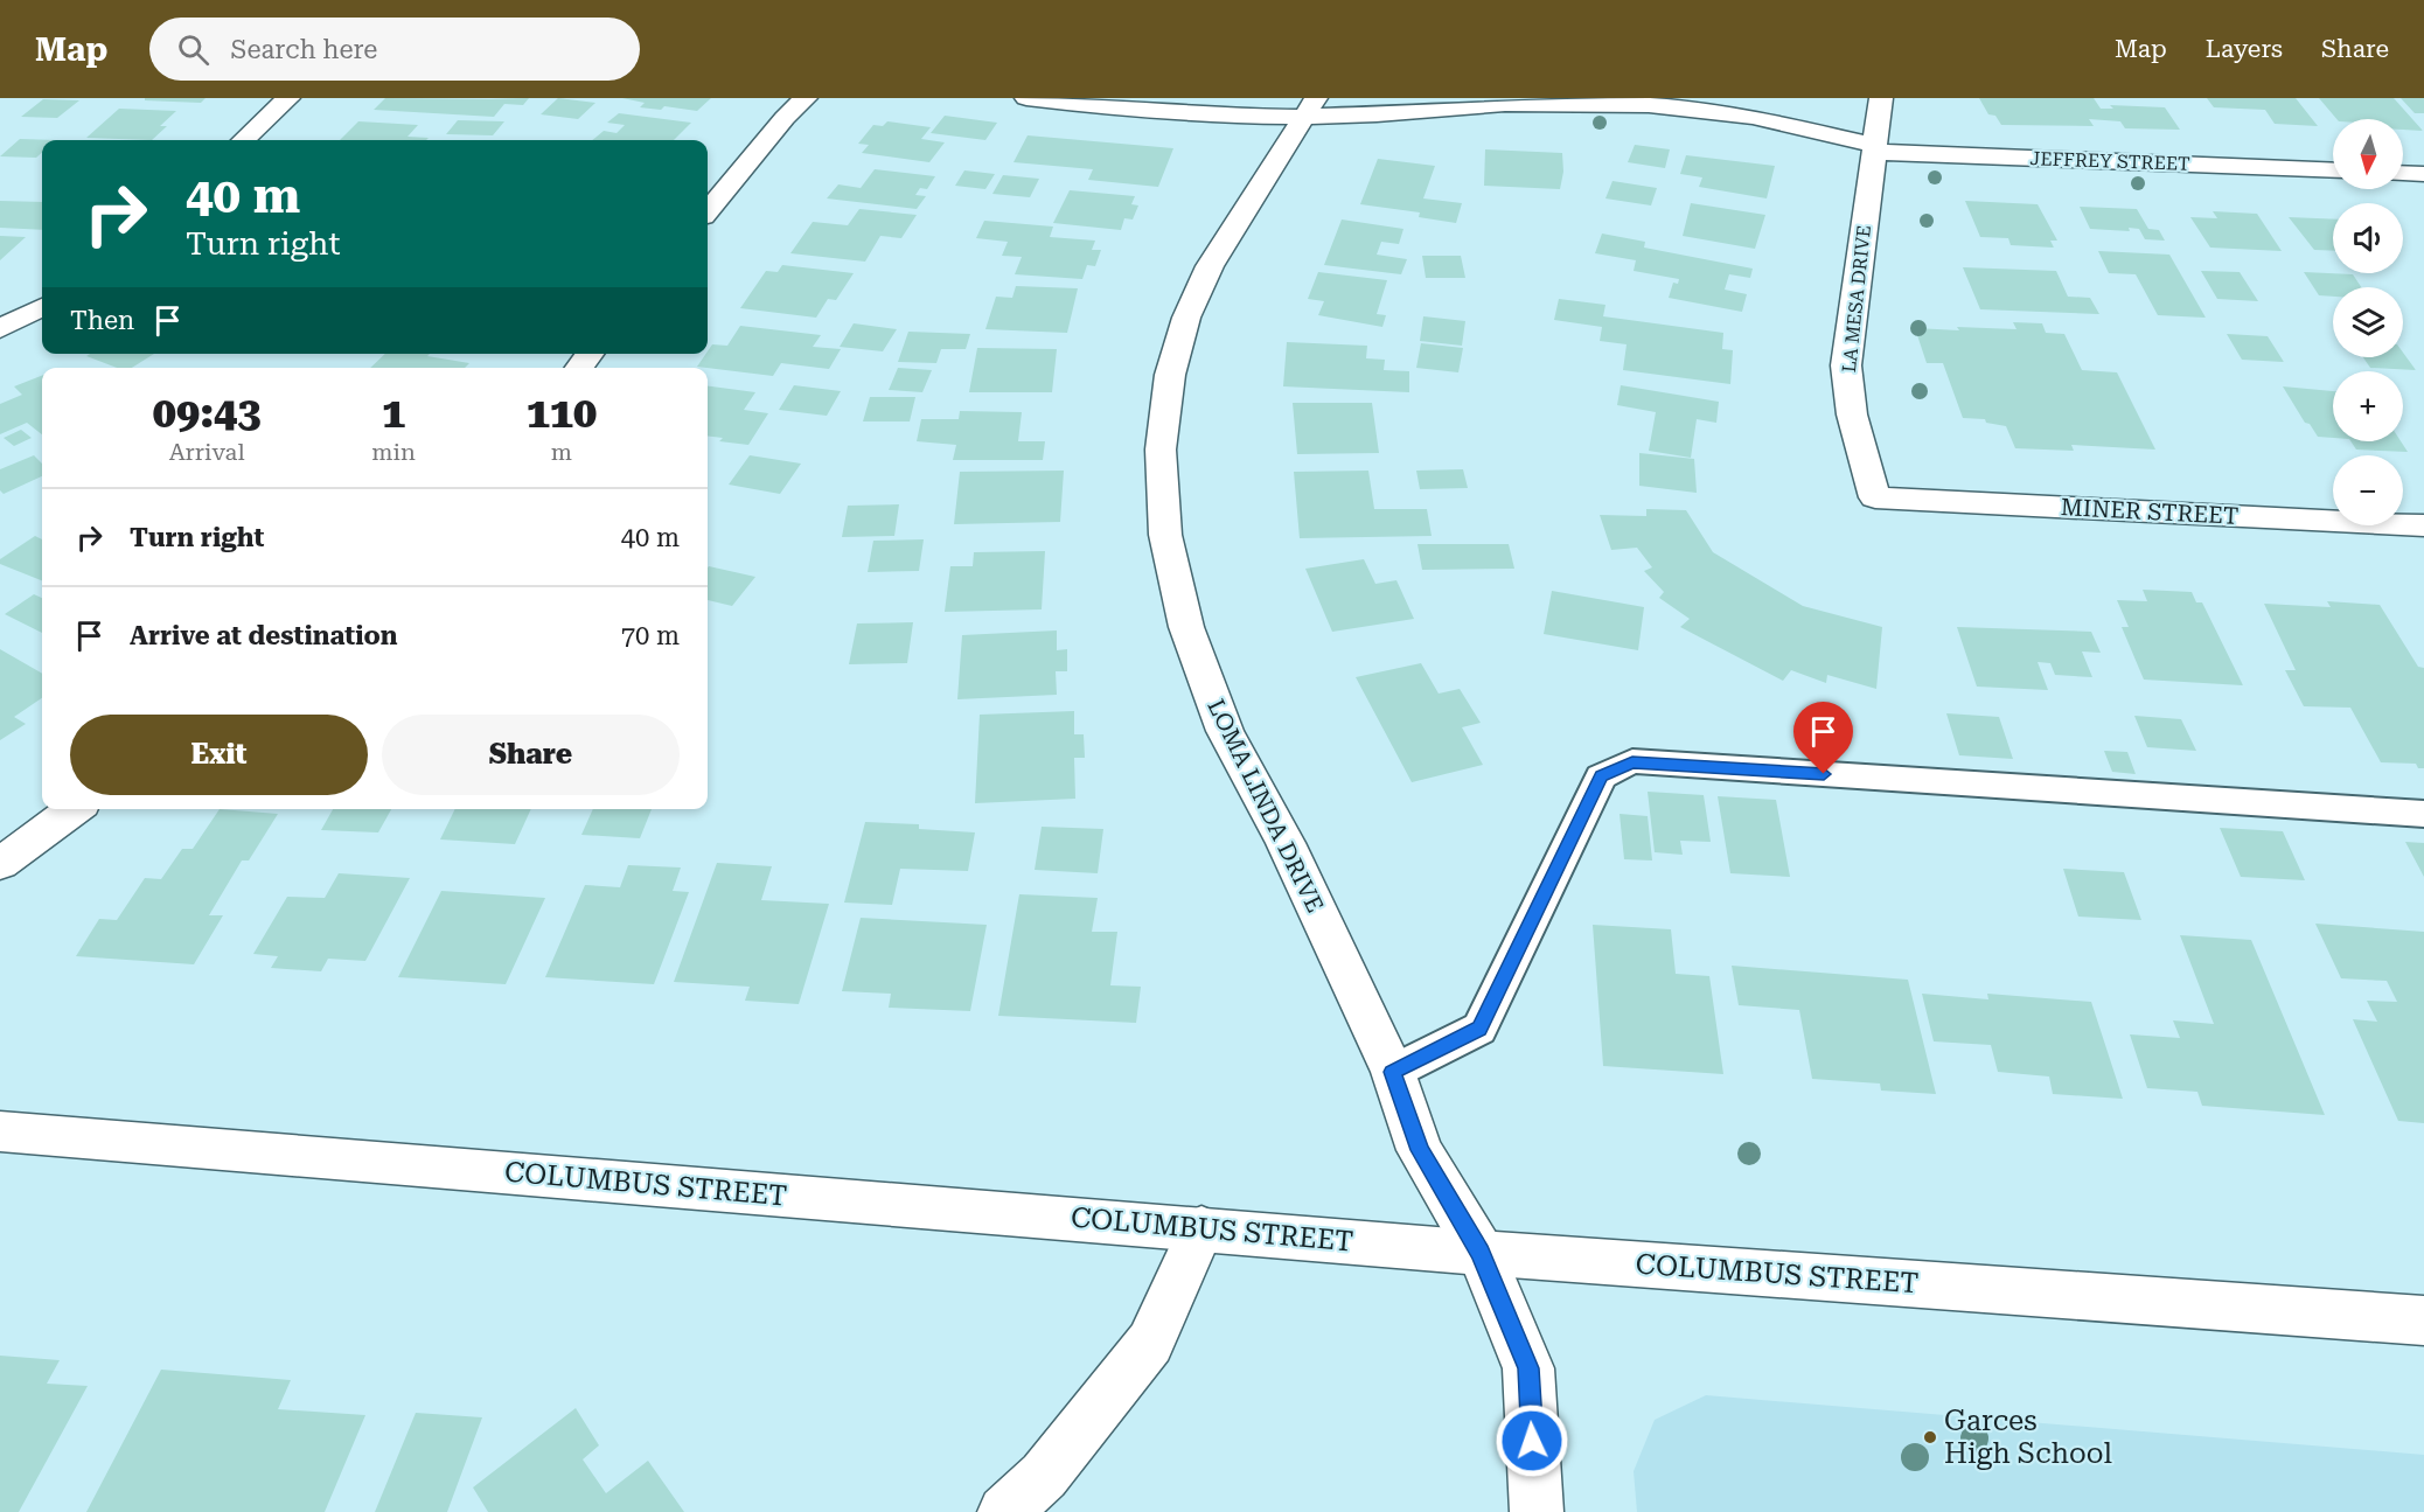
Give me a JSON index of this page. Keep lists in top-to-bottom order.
{
  "streets": {
    "street": [
      "JEFFREY STREET",
      "LA MESA DRIVE",
      "MINER STREET",
      "LOMA LINDA DRIVE",
      "COLUMBUS STREET"
    ]
  },
  "crossings": [
    ["JEFFREY STREET", "LA MESA DRIVE"],
    ["JEFFREY STREET", "LOMA LINDA DRIVE"],
    ["LA MESA DRIVE", "MINER STREET"],
    ["LOMA LINDA DRIVE", "COLUMBUS STREET"]
  ],
  "places": ["Garces High School"],
  "north": "bottom",
  "page": {
    "header": "Map",
    "search": "Search here",
    "nav": ["Map", "Layers", "Share"],
    "map_buttons": ["+", "−"],
    "turn": ["40 m", "Turn right"],
    "then": "Then",
    "eta": [
      "09:43",
      "Arrival",
      "1",
      "min",
      "110",
      "m"
    ],
    "list": [
      {
        "name": "Turn right",
        "value": "40 m"
      },
      {
        "name": "Arrive at destination",
        "value": "70 m"
      }
    ],
    "buttons": ["Exit", "Share"]
  }
}
